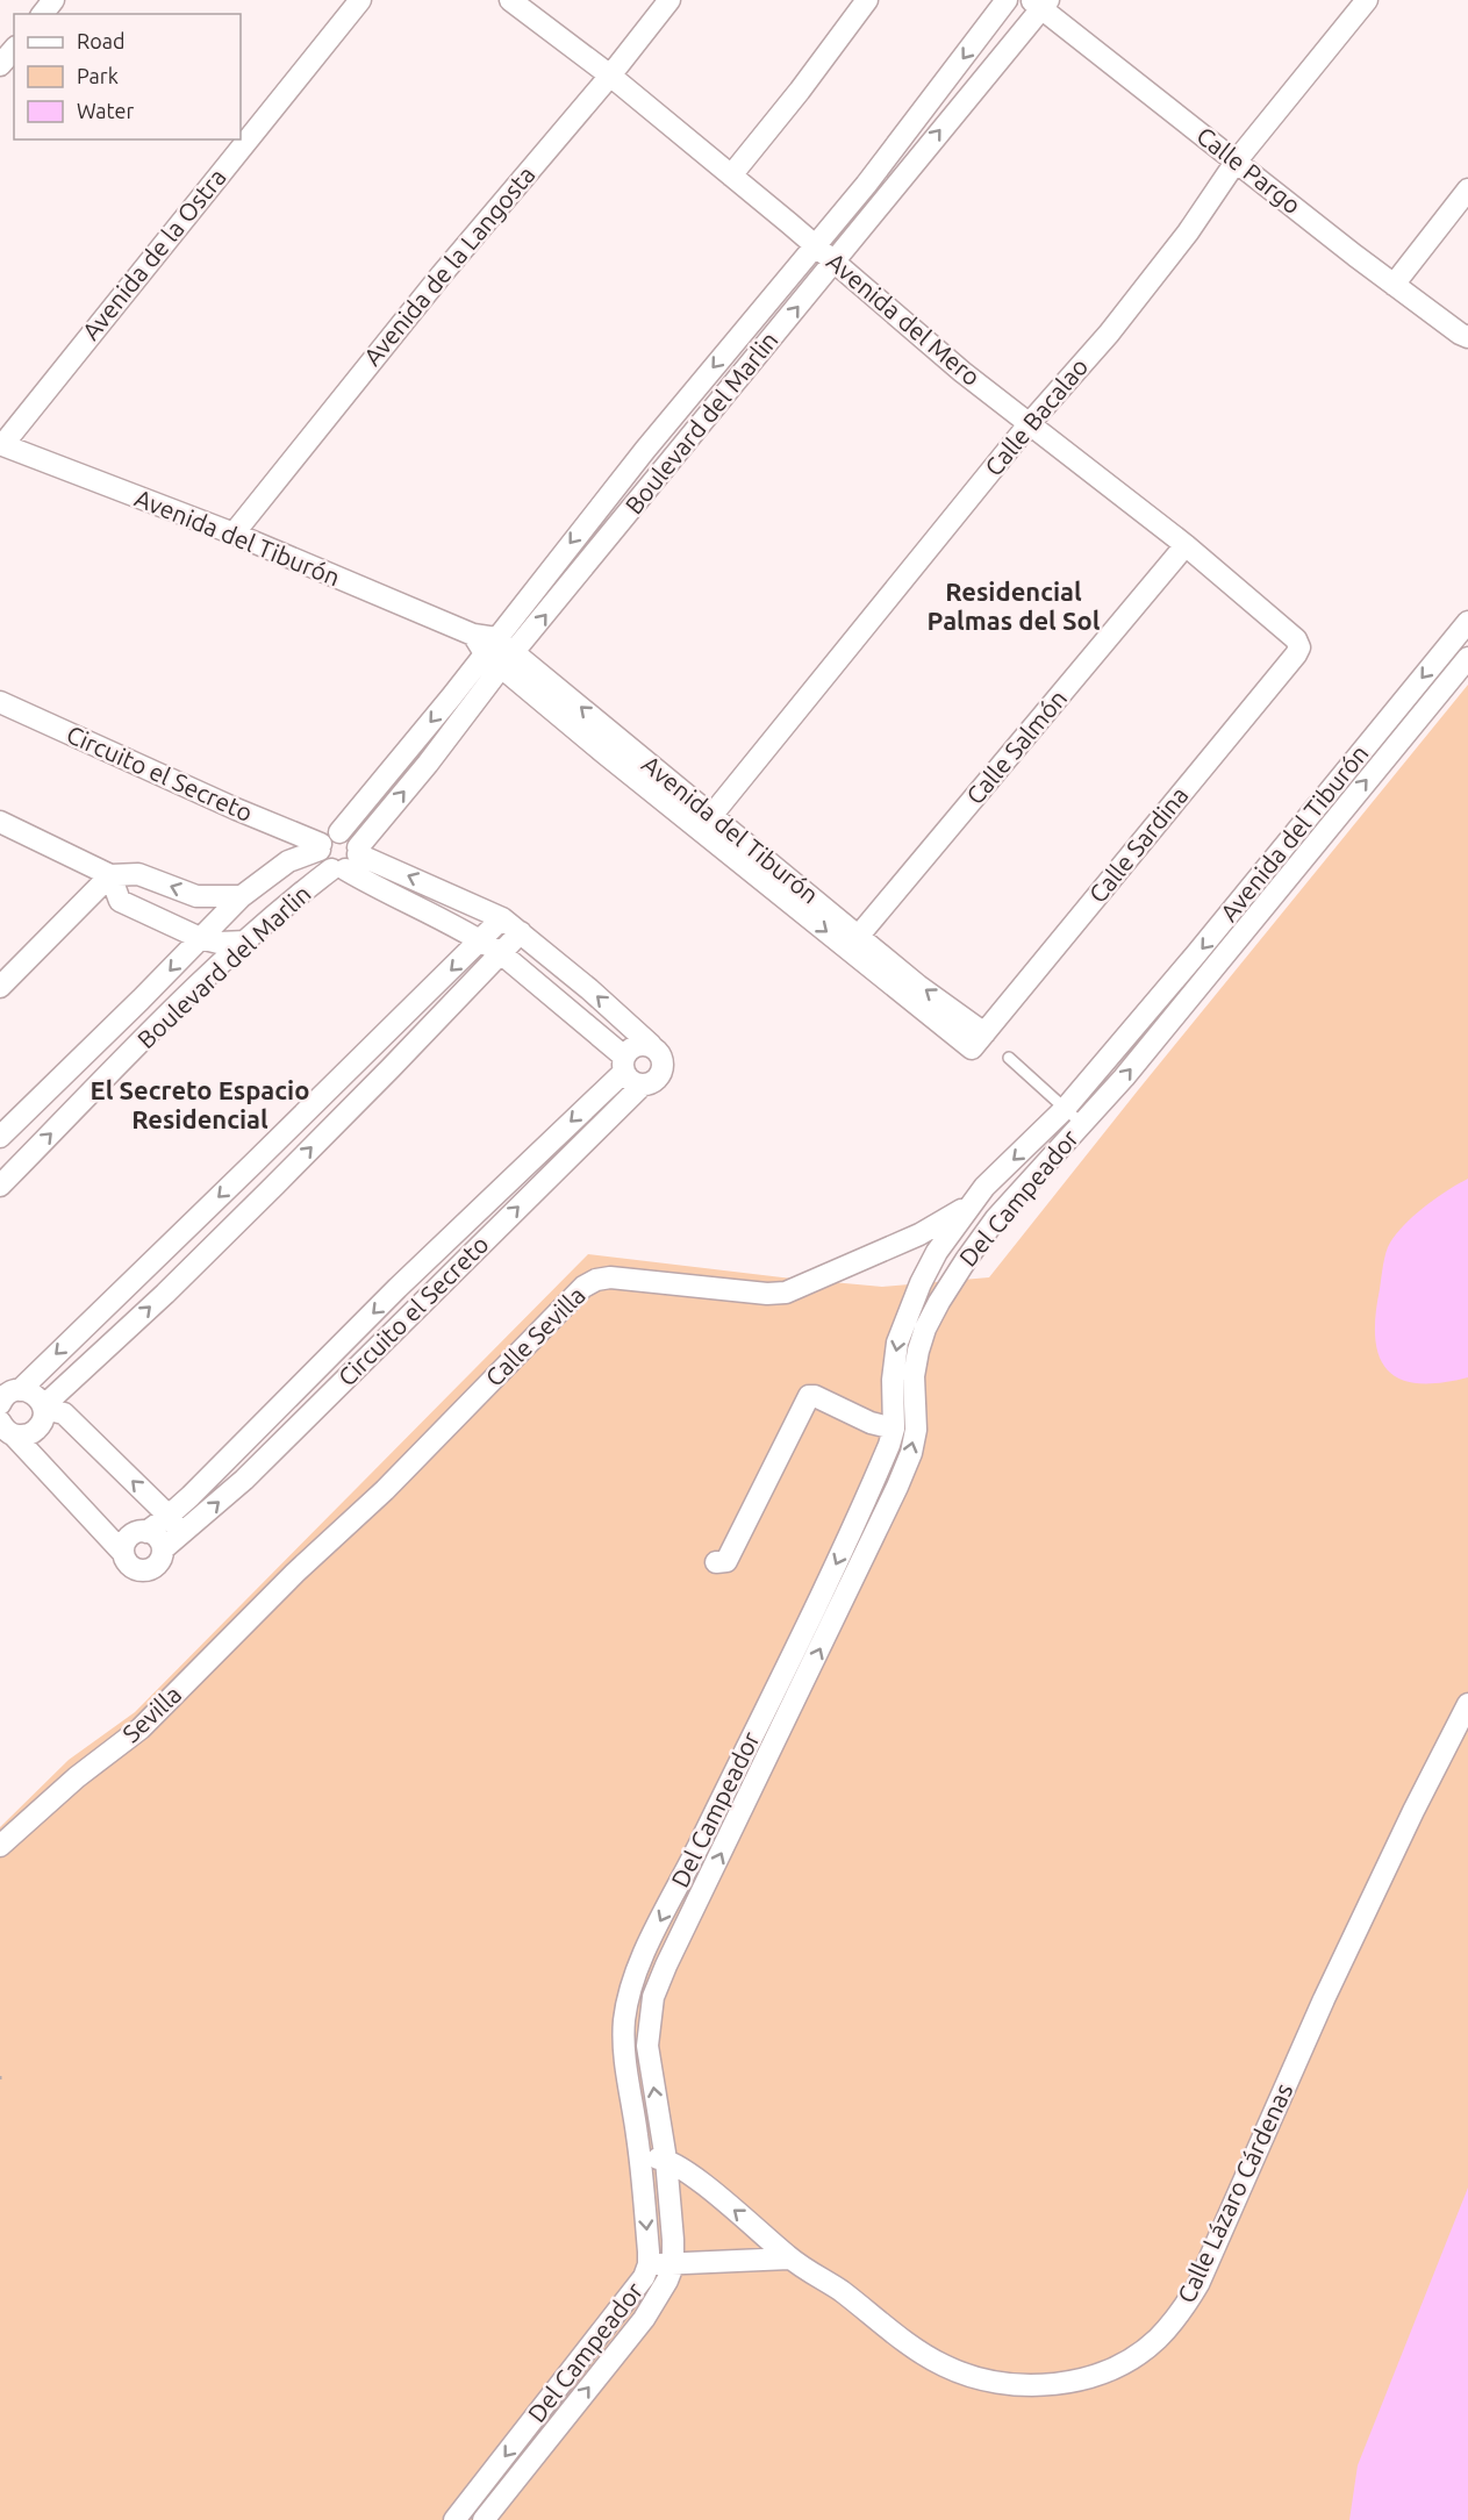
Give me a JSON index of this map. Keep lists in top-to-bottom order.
{
  "streets": {
    "street": [
      "Calle Pargo",
      "Avenida de la Ostra",
      "Avenida de la Langosta",
      "Avenida del Mero",
      "Calle Bacalao",
      "Boulevard del Marlin",
      "Avenida del Tiburón",
      "Calle Salmón",
      "Circuito el Secreto",
      "Calle Sardina",
      "Del Campeador",
      "Calle Sevilla",
      "Sevilla",
      "Calle Lázaro Cárdenas"
    ]
  },
  "crossings": [
    ["Calle Pargo", "Calle Bacalao"],
    ["Calle Pargo", "Boulevard del Marlin"],
    ["Avenida de la Ostra", "Avenida del Tiburón"],
    ["Avenida de la Langosta", "Avenida del Mero"],
    ["Avenida de la Langosta", "Avenida del Tiburón"],
    ["Avenida del Mero", "Calle Bacalao"],
    ["Avenida del Mero", "Boulevard del Marlin"],
    ["Avenida del Mero", "Calle Salmón"],
    ["Avenida del Mero", "Calle Sardina"],
    ["Calle Bacalao", "Avenida del Tiburón"],
    ["Boulevard del Marlin", "Avenida del Tiburón"],
    ["Boulevard del Marlin", "Circuito el Secreto"],
    ["Avenida del Tiburón", "Calle Salmón"],
    ["Avenida del Tiburón", "Calle Sardina"],
    ["Avenida del Tiburón", "Del Campeador"],
    ["Del Campeador", "Calle Sevilla"],
    ["Del Campeador", "Calle Lázaro Cárdenas"],
    ["Calle Sevilla", "Sevilla"]
  ],
  "districts": ["Residencial Palmas del Sol", "El Secreto Espacio Residencial"],
  "legend": ["Road", "Park", "Water"]
}
